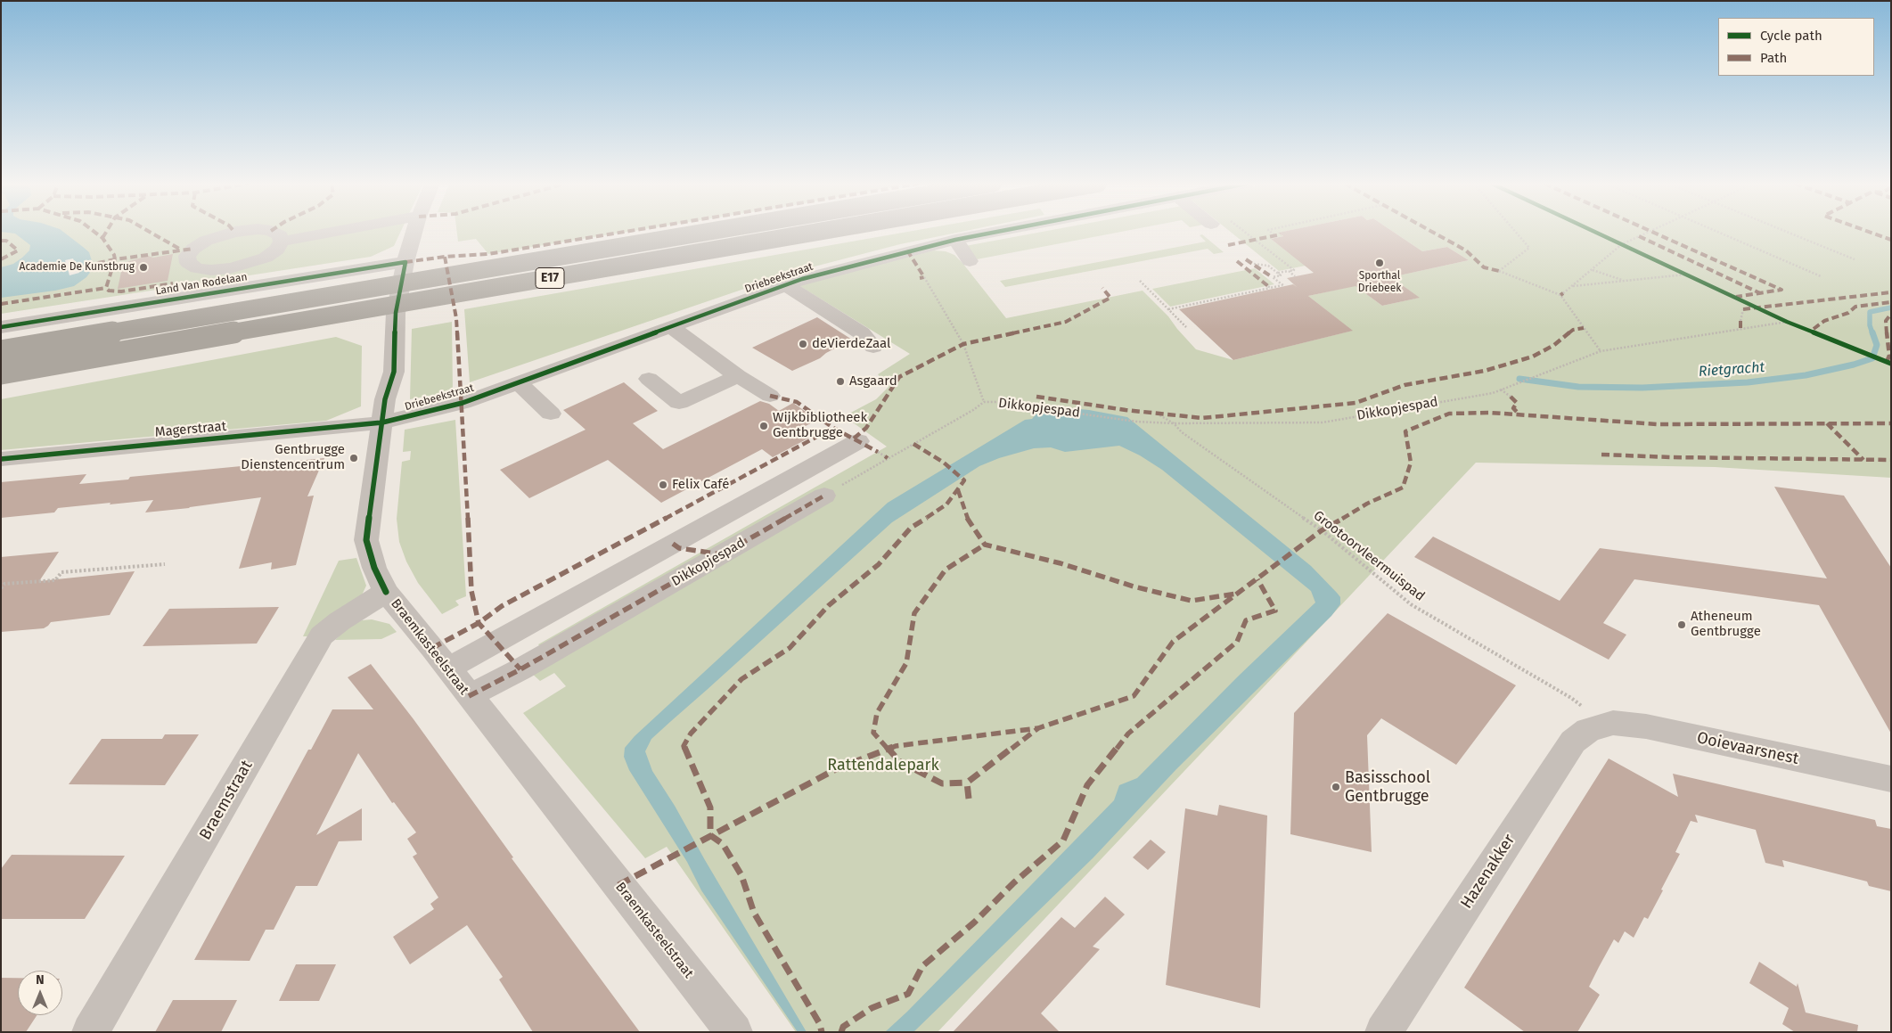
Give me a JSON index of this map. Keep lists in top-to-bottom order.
{
  "streets": {
    "highway": ["E17"],
    "street": [
      "Driebeekstraat",
      "Land Van Rodelaan",
      "Dikkopjespad",
      "Magerstraat",
      "Braemkasteelstraat",
      "Ooievaarsnest",
      "Braemstraat",
      "Hazenakker"
    ],
    "path": ["Grootoorvleermuispad"]
  },
  "crossings": [
    ["Driebeekstraat", "Magerstraat"],
    ["Driebeekstraat", "Braemkasteelstraat"],
    ["Land Van Rodelaan", "Braemkasteelstraat"],
    ["Dikkopjespad", "Grootoorvleermuispad"],
    ["Dikkopjespad", "Braemkasteelstraat"],
    ["Magerstraat", "Braemkasteelstraat"],
    ["Grootoorvleermuispad", "Ooievaarsnest"],
    ["Grootoorvleermuispad", "Hazenakker"],
    ["Braemkasteelstraat", "Braemstraat"],
    ["Ooievaarsnest", "Hazenakker"]
  ],
  "water": ["Rietgracht"],
  "parks": ["Rattendalepark"],
  "places": [
    "Sporthal Driebeek",
    "Academie De Kunstbrug",
    "deVierdeZaal",
    "Asgaard",
    "Wijkbibliotheek Gentbrugge",
    "Gentbrugge Dienstencentrum",
    "Felix Café",
    "Atheneum Gentbrugge",
    "Basisschool Gentbrugge"
  ],
  "legend": ["Cycle path", "Path"],
  "north": "top"
}
